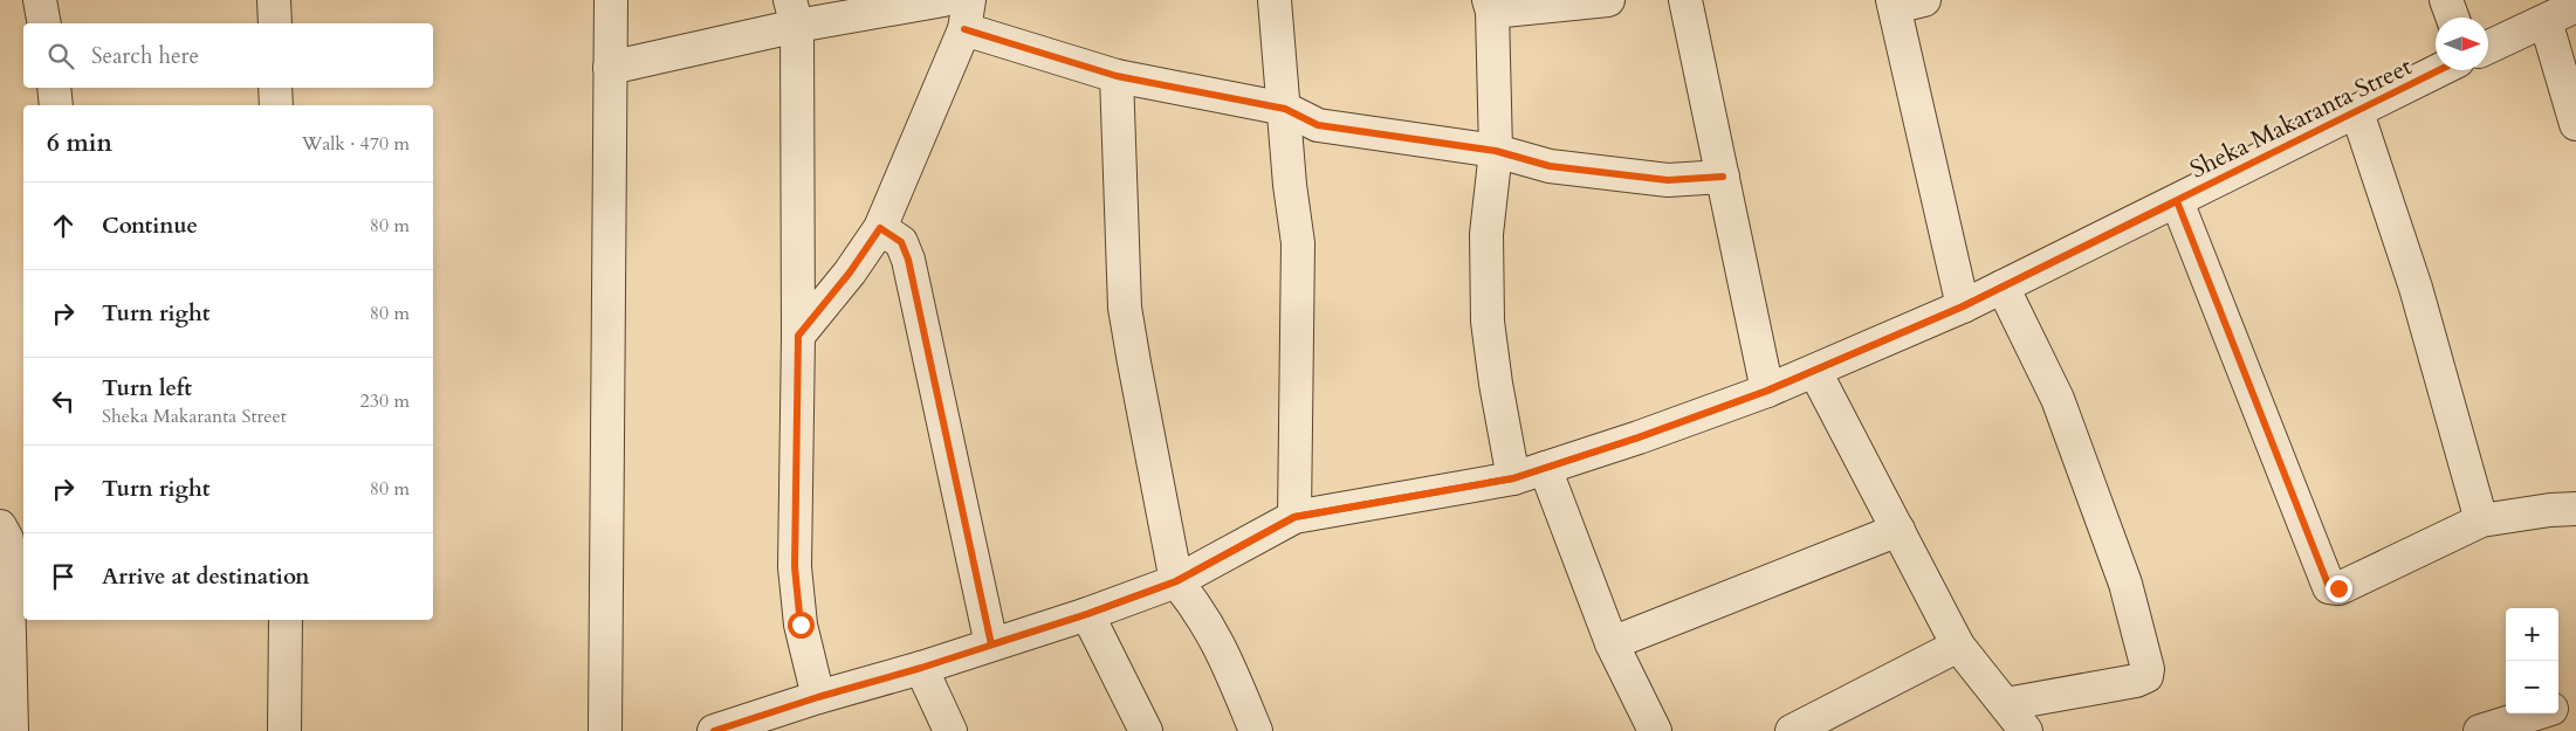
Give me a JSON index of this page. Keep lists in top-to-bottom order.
{
  "streets": {
    "street": ["Sheka Makaranta Street"]
  },
  "north": "right",
  "page": {
    "search": "Search here",
    "heading": ["6 min", "Walk · 470 m"],
    "list": [
      ["Continue", "80 m"],
      ["Turn right", "80 m"],
      ["Turn left", "Sheka Makaranta Street", "230 m"],
      ["Turn right", "80 m"],
      "Arrive at destination"
    ],
    "map_buttons": ["+", "−"]
  }
}
